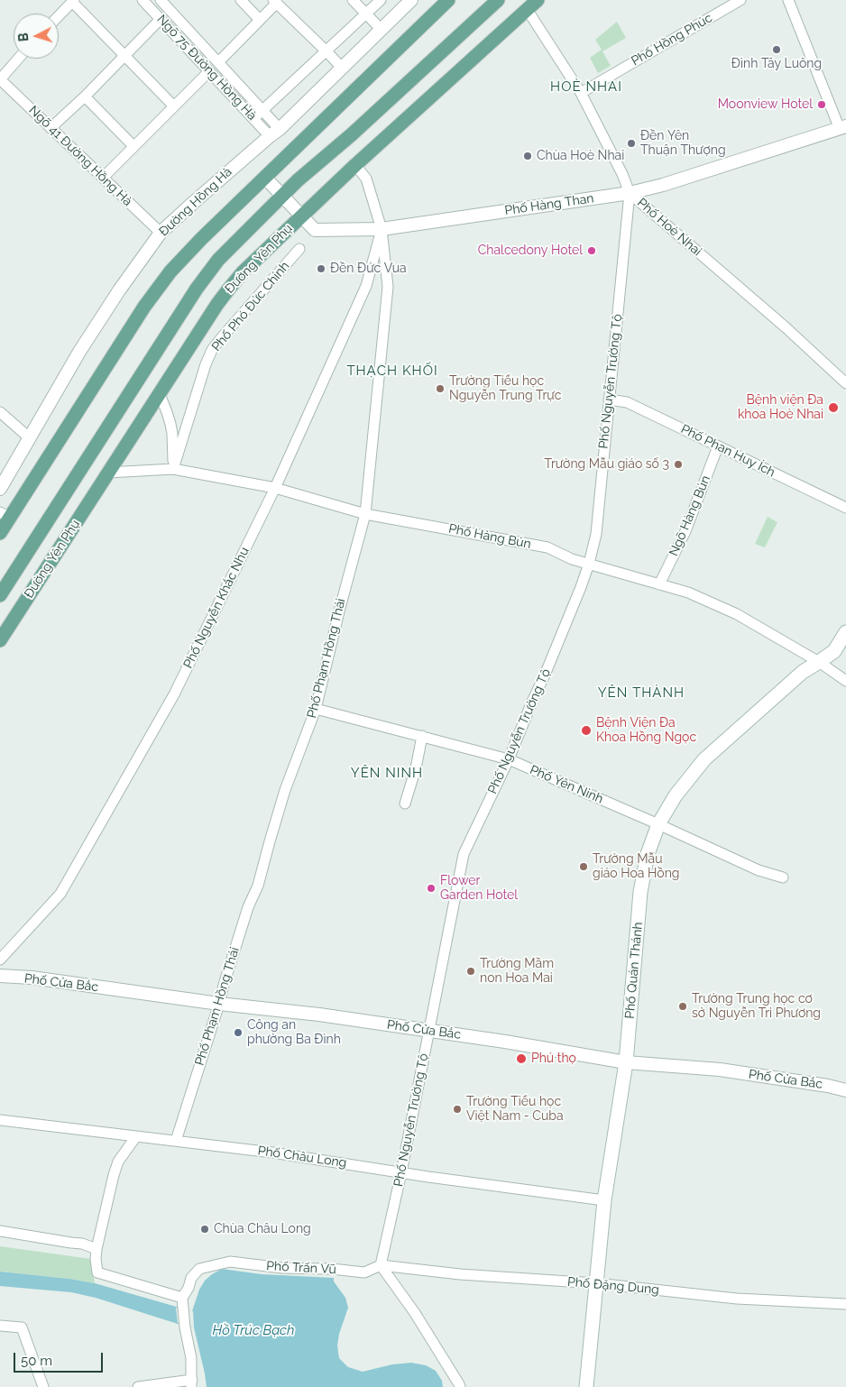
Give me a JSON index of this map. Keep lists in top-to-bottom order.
{
  "streets": {
    "main road": ["Đường Yên Phụ", "Phố Quán Thánh"],
    "street": [
      "Phố Hồng Phúc",
      "Ngõ 75 Đường Hồng Hà",
      "Ngõ 41 Đường Hồng Hà",
      "Đường Hồng Hà",
      "Phố Hàng Than",
      "Phố Hoè Nhai",
      "Phố Phó Đức Chính",
      "Phố Nguyễn Trường Tộ",
      "Phố Phan Huy Ích",
      "Ngõ Hàng Bún",
      "Phố Hàng Bún",
      "Phố Nguyễn Khắc Nhu",
      "Phố Phạm Hồng Thái",
      "Phố Yên Ninh",
      "Phố Cửa Bắc",
      "Phố Châu Long",
      "Phố Trấn Vũ",
      "Phố Đặng Dung"
    ]
  },
  "crossings": [
    ["Phố Hồng Phúc", "Phố Hoè Nhai"],
    ["Ngõ 75 Đường Hồng Hà", "Đường Hồng Hà"],
    ["Ngõ 41 Đường Hồng Hà", "Đường Hồng Hà"],
    ["Phố Hàng Than", "Phố Hoè Nhai"],
    ["Phố Hàng Than", "Đường Yên Phụ"],
    ["Phố Hàng Than", "Phố Nguyễn Trường Tộ"],
    ["Phố Hàng Than", "Phố Nguyễn Khắc Nhu"],
    ["Phố Hàng Than", "Phố Phạm Hồng Thái"],
    ["Phố Hoè Nhai", "Đường Yên Phụ"],
    ["Phố Hoè Nhai", "Phố Nguyễn Trường Tộ"],
    ["Đường Yên Phụ", "Phố Hàng Bún"],
    ["Đường Yên Phụ", "Phố Phạm Hồng Thái"],
    ["Phố Phó Đức Chính", "Phố Hàng Bún"],
    ["Phố Nguyễn Trường Tộ", "Phố Phan Huy Ích"],
    ["Phố Nguyễn Trường Tộ", "Phố Hàng Bún"],
    ["Phố Nguyễn Trường Tộ", "Phố Yên Ninh"],
    ["Phố Nguyễn Trường Tộ", "Phố Cửa Bắc"],
    ["Phố Nguyễn Trường Tộ", "Phố Châu Long"],
    ["Phố Nguyễn Trường Tộ", "Phố Trấn Vũ"],
    ["Phố Nguyễn Trường Tộ", "Phố Đặng Dung"],
    ["Phố Phan Huy Ích", "Ngõ Hàng Bún"],
    ["Ngõ Hàng Bún", "Phố Hàng Bún"],
    ["Phố Hàng Bún", "Phố Nguyễn Khắc Nhu"],
    ["Phố Hàng Bún", "Phố Phạm Hồng Thái"],
    ["Phố Hàng Bún", "Phố Quán Thánh"],
    ["Phố Nguyễn Khắc Nhu", "Phố Phạm Hồng Thái"],
    ["Phố Phạm Hồng Thái", "Phố Yên Ninh"],
    ["Phố Phạm Hồng Thái", "Phố Cửa Bắc"],
    ["Phố Phạm Hồng Thái", "Phố Châu Long"],
    ["Phố Yên Ninh", "Phố Quán Thánh"],
    ["Phố Quán Thánh", "Phố Cửa Bắc"],
    ["Phố Quán Thánh", "Phố Châu Long"],
    ["Phố Quán Thánh", "Phố Đặng Dung"],
    ["Phố Trấn Vũ", "Phố Đặng Dung"]
  ],
  "districts": [
    "HOÈ NHAI",
    "THẠCH KHỐI",
    "YÊN THÀNH",
    "YÊN NINH"
  ],
  "water": ["Hồ Trúc Bạch"],
  "places": [
    "Đình Tây Luông",
    "Moonview Hotel",
    "Đền Yên Thuận Thượng",
    "Chùa Hoè Nhai",
    "Chalcedony Hotel",
    "Đền Đức Vua",
    "Trường Tiểu học Nguyễn Trung Trực",
    "Bệnh viện Đa khoa Hoè Nhai",
    "Trường Mẫu giáo số 3",
    "Bệnh Viện Đa Khoa Hồng Ngọc",
    "Trường Mẫu giáo Hoa Hồng",
    "Flower Garden Hotel",
    "Trường Mầm non Hoa Mai",
    "Trường Trung học cơ sở Nguyễn Tri Phương",
    "Công an phường Ba Đình",
    "Phú thọ",
    "Trường Tiểu học Việt Nam - Cuba",
    "Chùa Châu Long"
  ],
  "scale_bar": "50 m",
  "north": "left"
}
